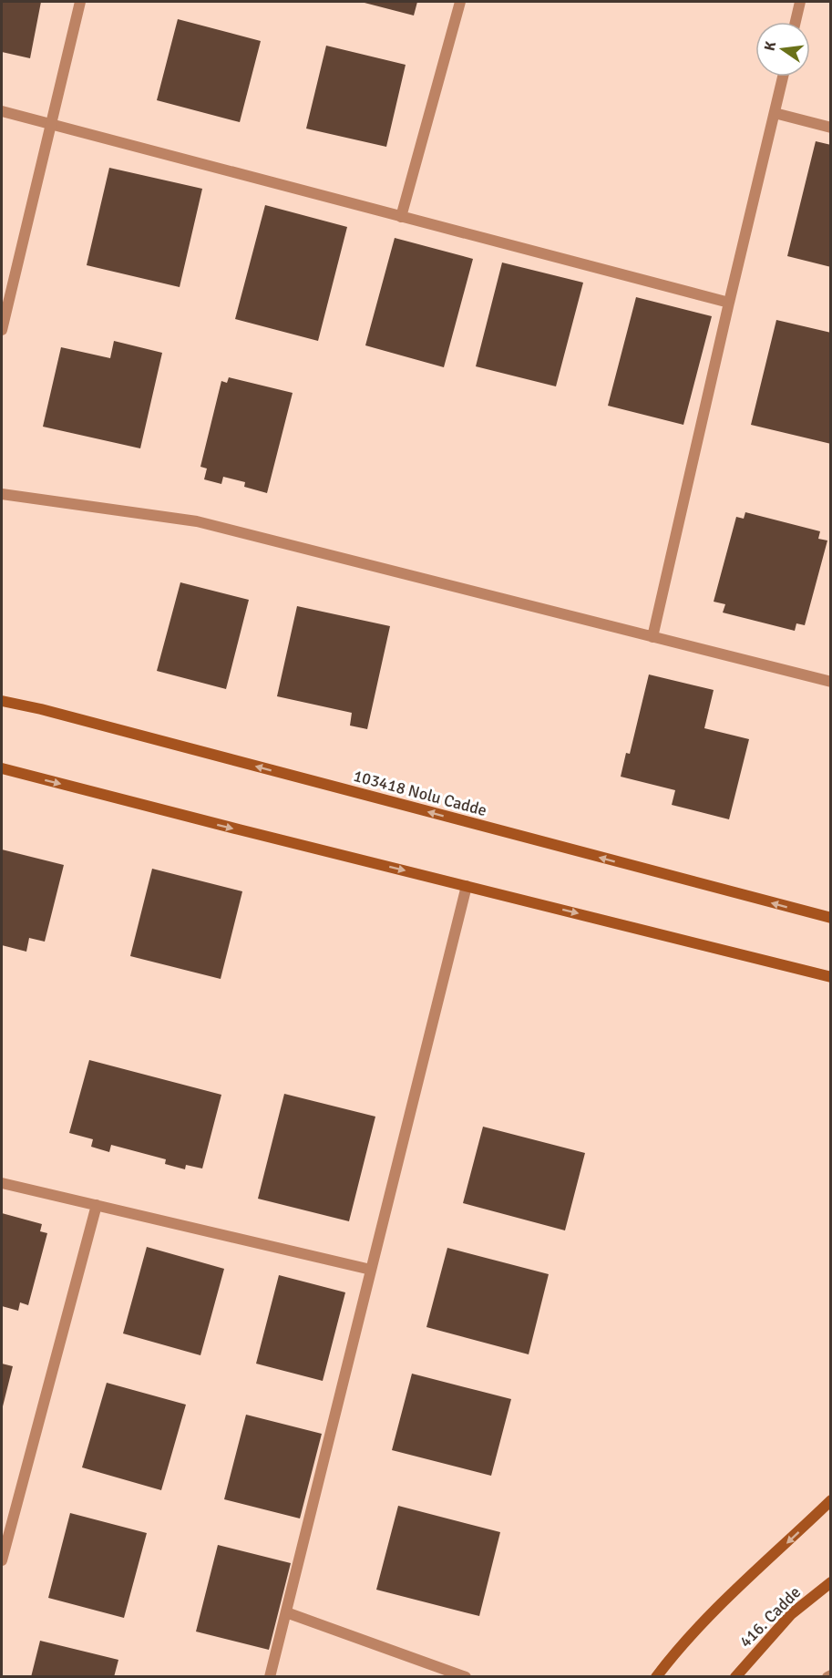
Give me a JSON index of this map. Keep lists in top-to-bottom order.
{
  "streets": {
    "main road": ["103418 Nolu Cadde", "416. Cadde"]
  },
  "north": "left"
}
